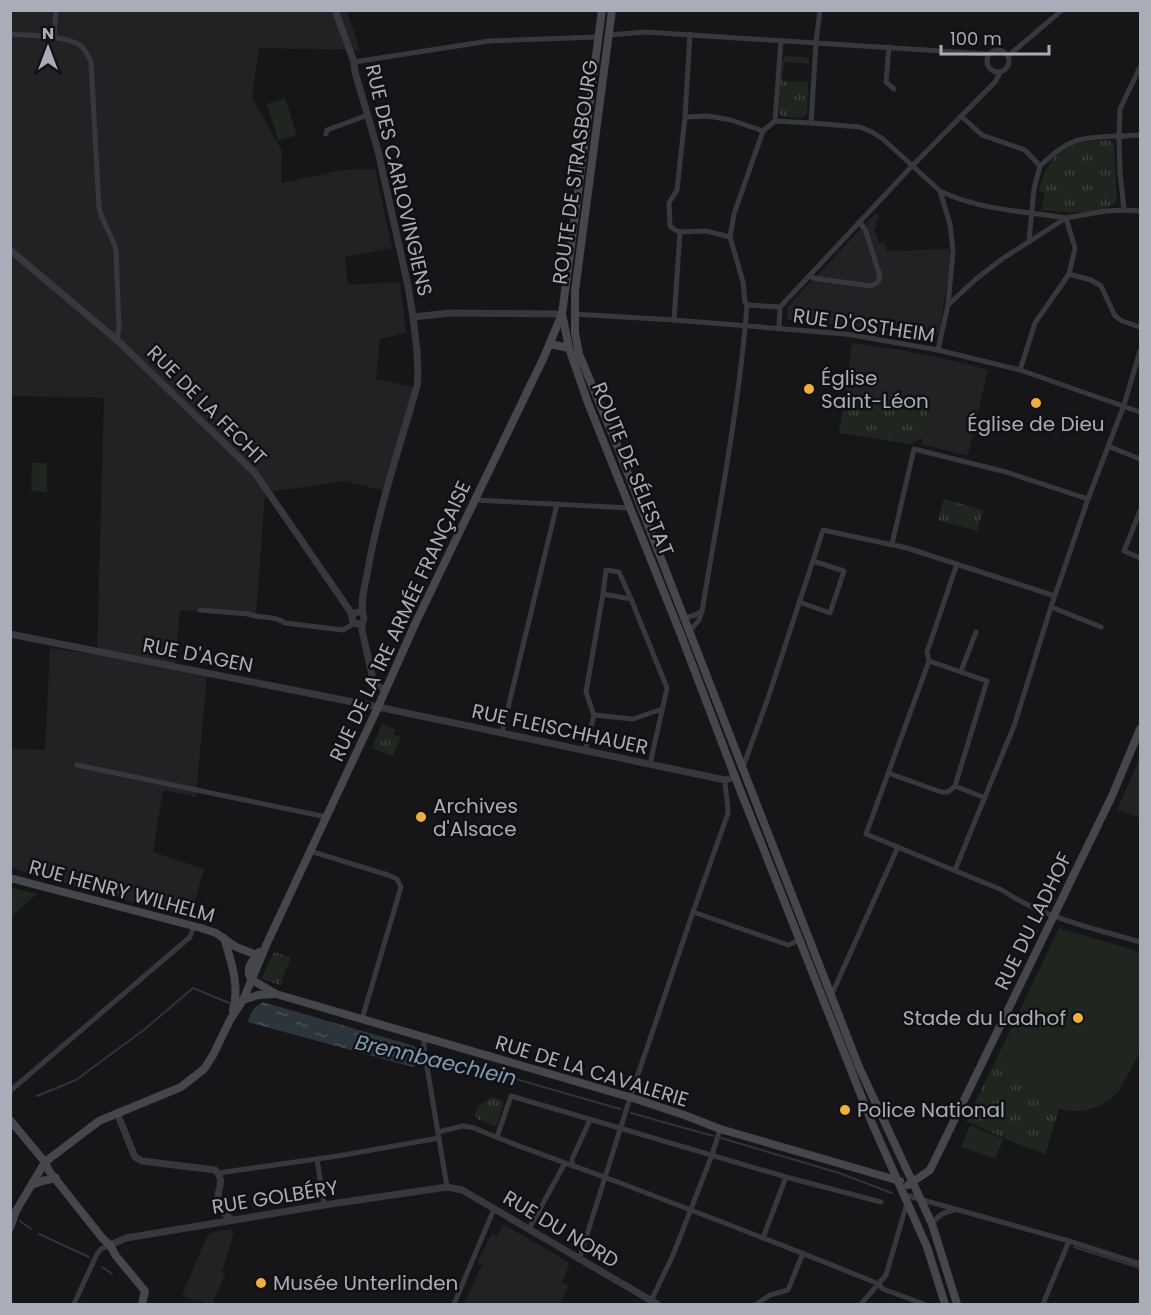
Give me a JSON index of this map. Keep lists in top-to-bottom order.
{
  "streets": {
    "main road": [
      "ROUTE DE STRASBOURG",
      "ROUTE DE SÉLESTAT",
      "RUE DE LA 1RE ARMÉE FRANÇAISE",
      "RUE HENRY WILHELM",
      "RUE DU LADHOF",
      "RUE DE LA CAVALERIE"
    ],
    "street": [
      "RUE DES CARLOVINGIENS",
      "RUE D'OSTHEIM",
      "RUE DE LA FECHT",
      "RUE D'AGEN",
      "RUE FLEISCHHAUER",
      "RUE GOLBÉRY",
      "RUE DU NORD"
    ]
  },
  "crossings": [
    ["ROUTE DE STRASBOURG", "RUE D'OSTHEIM"],
    ["ROUTE DE STRASBOURG", "ROUTE DE SÉLESTAT"],
    ["ROUTE DE STRASBOURG", "RUE DE LA 1RE ARMÉE FRANÇAISE"],
    ["RUE DES CARLOVINGIENS", "RUE DE LA FECHT"],
    ["RUE D'OSTHEIM", "ROUTE DE SÉLESTAT"],
    ["RUE DE LA FECHT", "RUE DE LA 1RE ARMÉE FRANÇAISE"],
    ["ROUTE DE SÉLESTAT", "RUE DE LA 1RE ARMÉE FRANÇAISE"],
    ["ROUTE DE SÉLESTAT", "RUE FLEISCHHAUER"],
    ["ROUTE DE SÉLESTAT", "RUE DU LADHOF"],
    ["ROUTE DE SÉLESTAT", "RUE DE LA CAVALERIE"],
    ["RUE DE LA 1RE ARMÉE FRANÇAISE", "RUE D'AGEN"],
    ["RUE DE LA 1RE ARMÉE FRANÇAISE", "RUE FLEISCHHAUER"],
    ["RUE D'AGEN", "RUE FLEISCHHAUER"],
    ["RUE DU LADHOF", "RUE DE LA CAVALERIE"],
    ["RUE GOLBÉRY", "RUE DU NORD"]
  ],
  "water": ["Brennbaechlein"],
  "places": [
    "Église Saint-Léon",
    "Église de Dieu",
    "Archives d'Alsace",
    "Stade du Ladhof",
    "Police National",
    "Musée Unterlinden"
  ],
  "scale_bar": "100 m",
  "north": "top"
}
